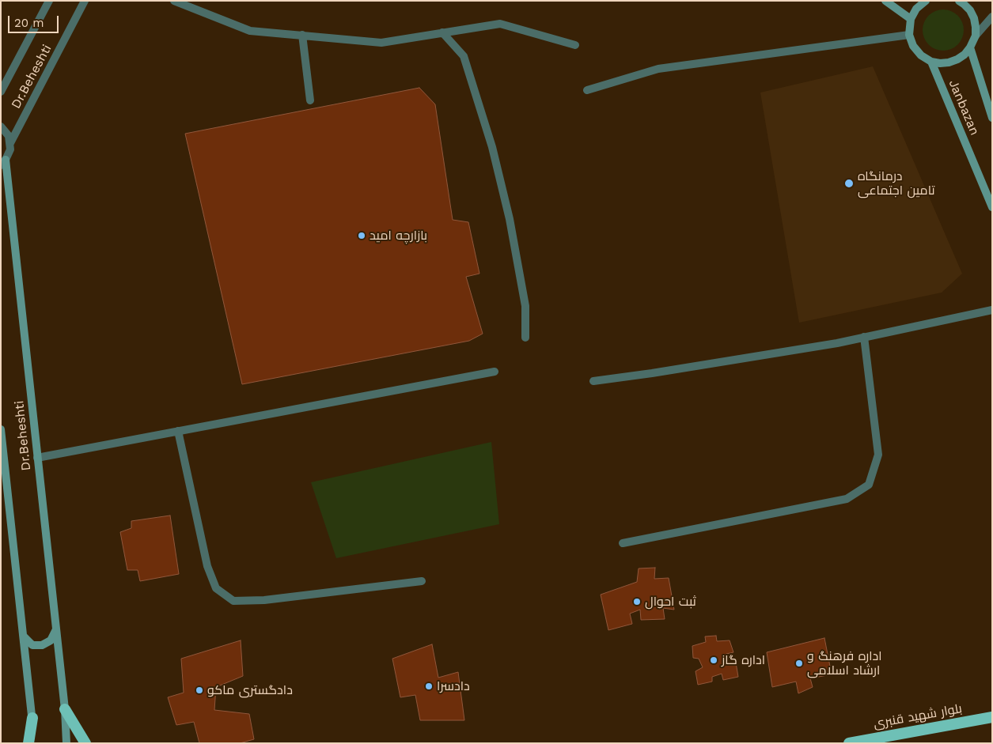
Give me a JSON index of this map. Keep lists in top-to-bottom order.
{
  "streets": {
    "highway": ["بلوار شهید قنبری"],
    "main road": ["Dr.Beheshti", "Janbazan"]
  },
  "places": [
    "درمانگاه تامین اجتماعی",
    "بازارچه امید",
    "ثبت احوال",
    "اداره گاز",
    "اداره فرهنگ و ارشاد اسلامی",
    "دادسرا",
    "دادگستری ماکو"
  ],
  "scale_bar": "20 m"
}
